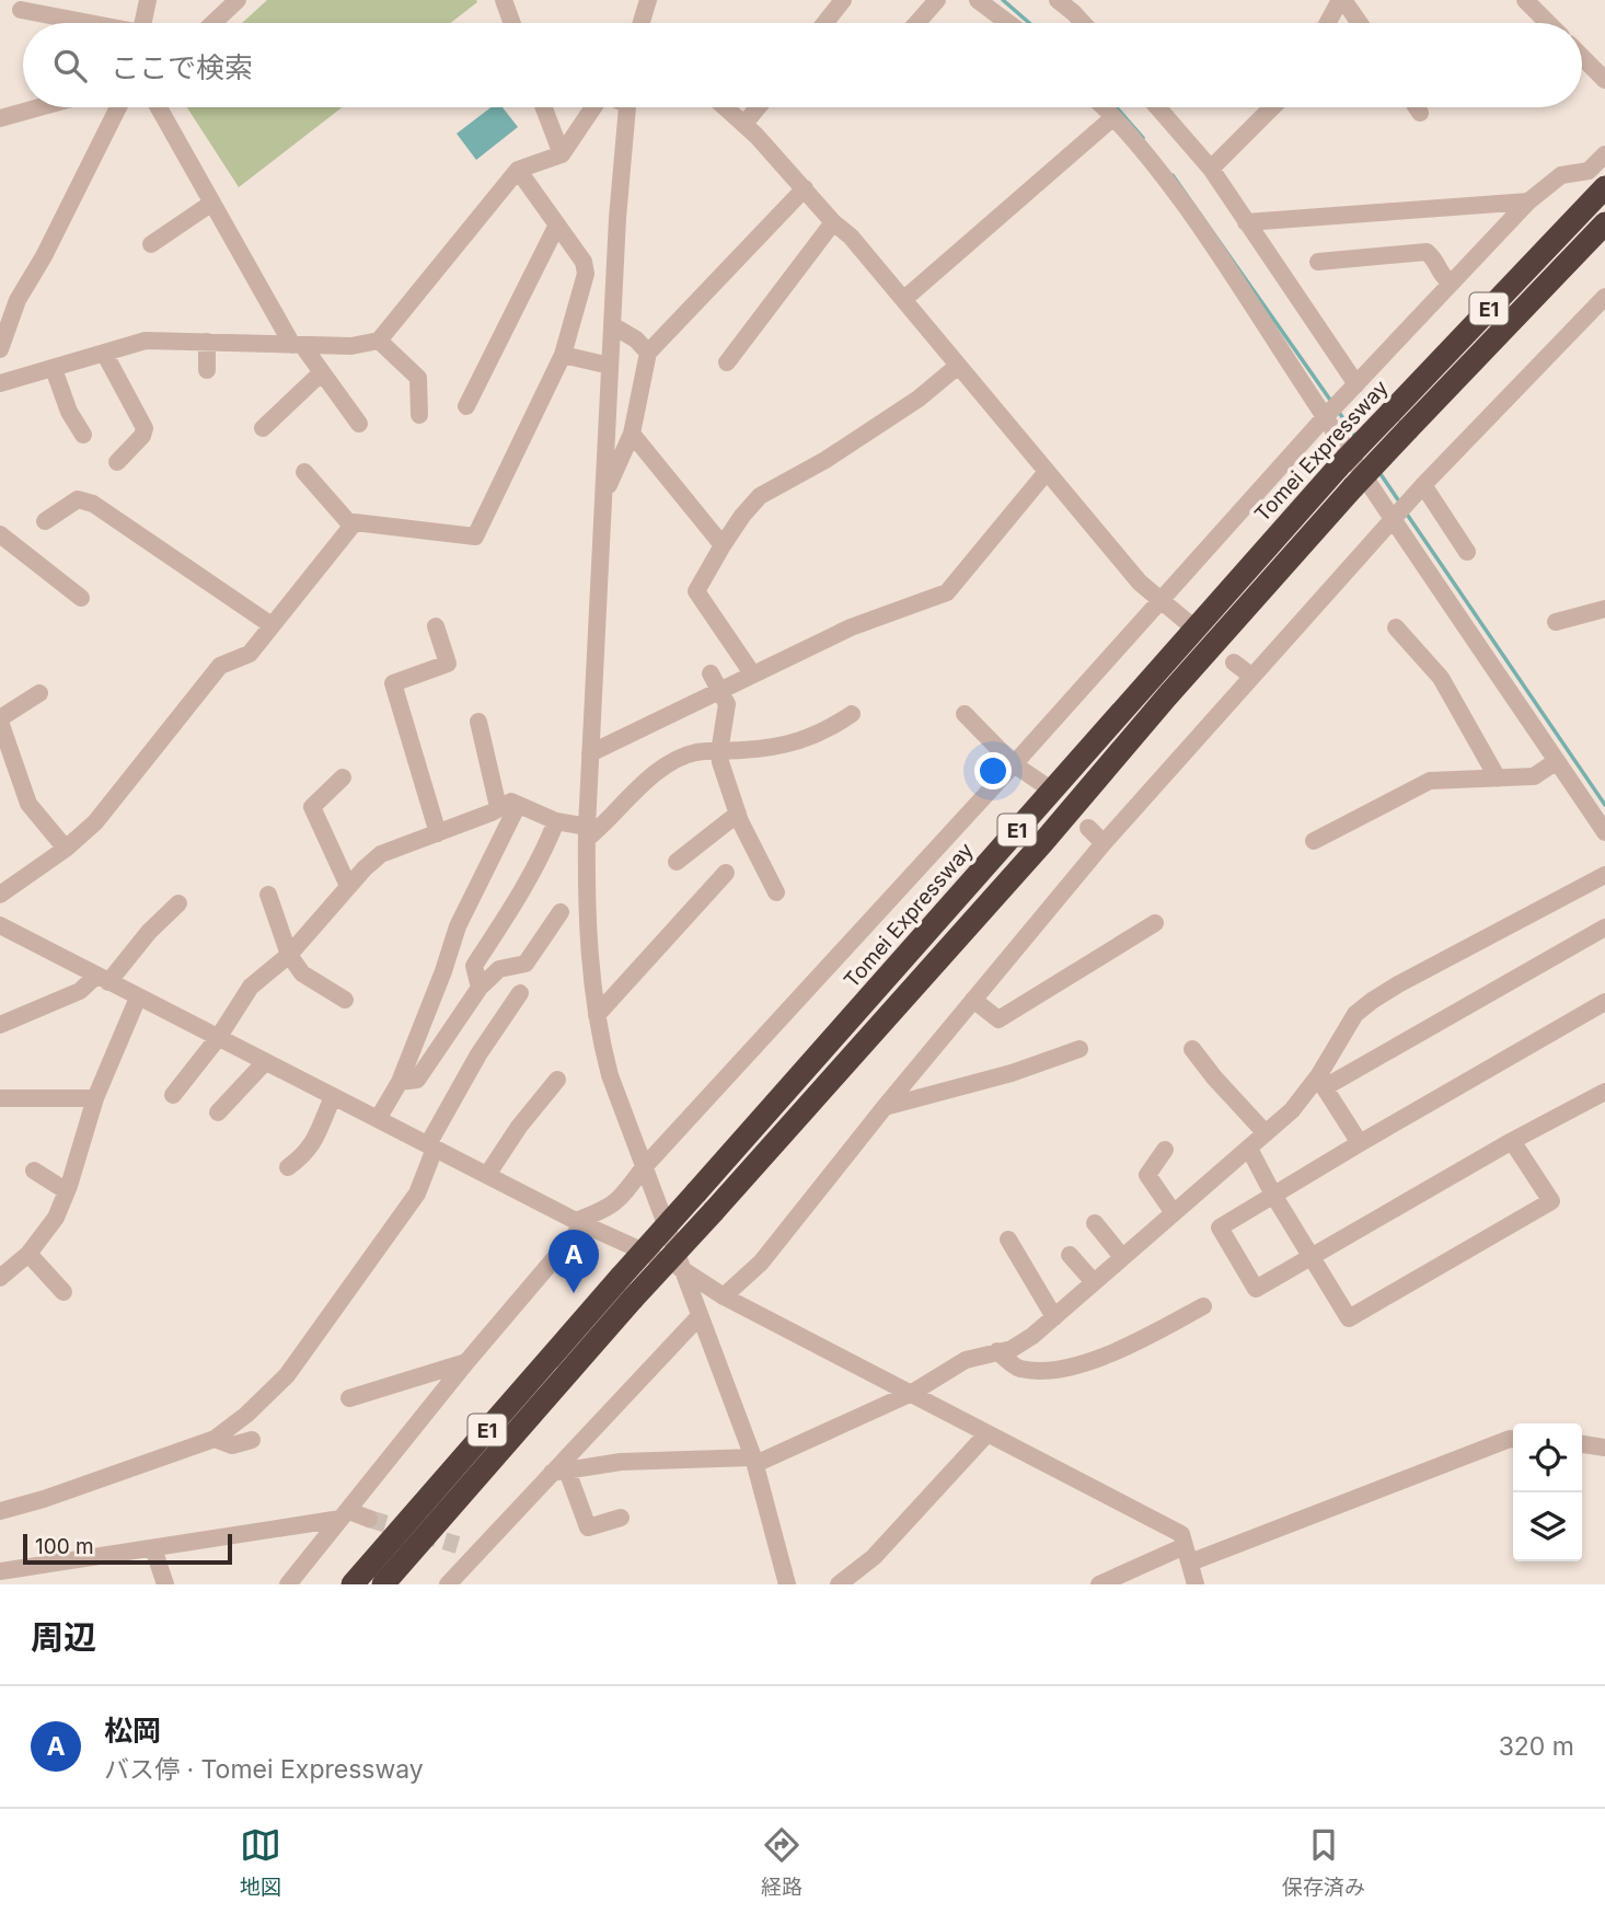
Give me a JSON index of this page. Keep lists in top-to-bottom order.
{
  "streets": {
    "highway": ["E1", "Tomei Expressway"]
  },
  "scale_bar": "100 m",
  "page": {
    "search": "ここで検索",
    "pins": "A",
    "scale": "100 m",
    "heading": "周辺",
    "list": [
      {
        "mark": "A",
        "name": "松岡",
        "note": "バス停 · Tomei Expressway",
        "value": "320 m"
      }
    ],
    "nav": ["地図", "経路", "保存済み"]
  }
}
